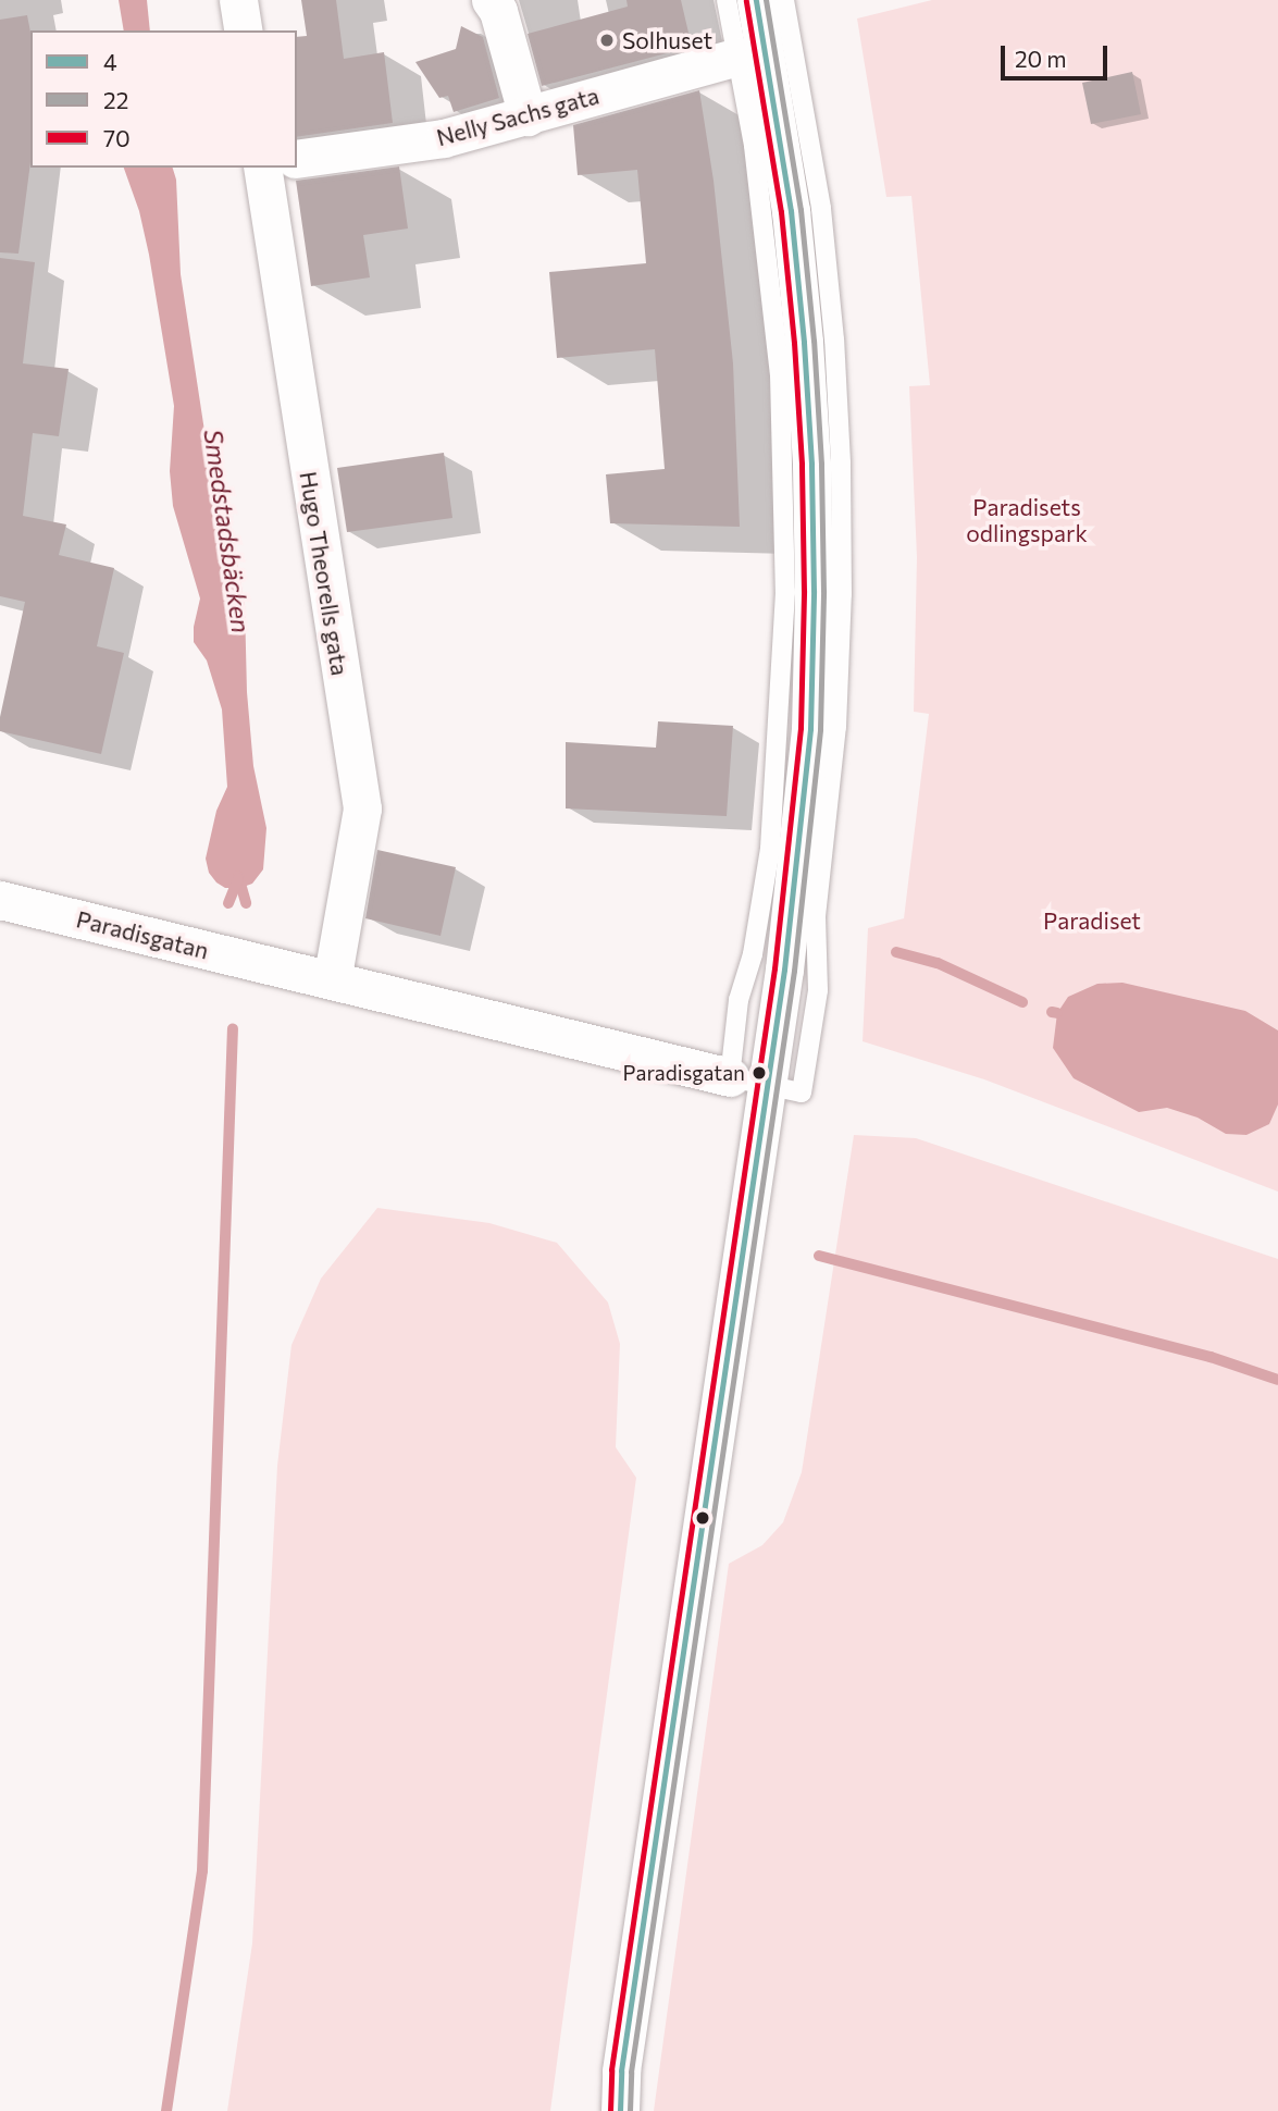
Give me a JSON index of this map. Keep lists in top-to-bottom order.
{
  "streets": {
    "street": ["Nelly Sachs gata", "Hugo Theorells gata", "Paradisgatan"]
  },
  "crossings": [
    ["Hugo Theorells gata", "Paradisgatan"]
  ],
  "water": ["Smedstadsbäcken"],
  "parks": ["Paradisets odlingspark", "Paradiset"],
  "places": ["Solhuset", "Paradisgatan"],
  "lines": ["transit line 4", "transit line 22", "transit line 70"],
  "legend": ["4", "22", "70"],
  "scale_bar": "20 m"
}
